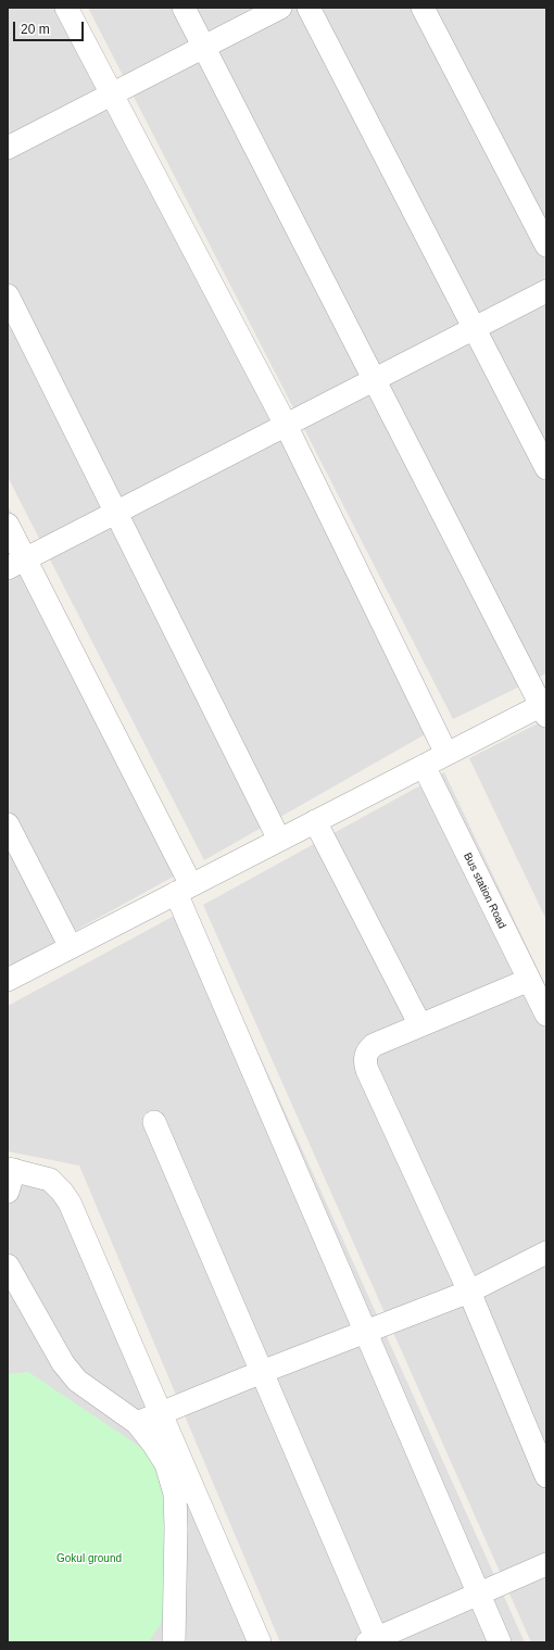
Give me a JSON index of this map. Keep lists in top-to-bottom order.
{
  "streets": {
    "street": ["Bus station Road"]
  },
  "parks": ["Gokul ground"],
  "scale_bar": "20 m"
}
